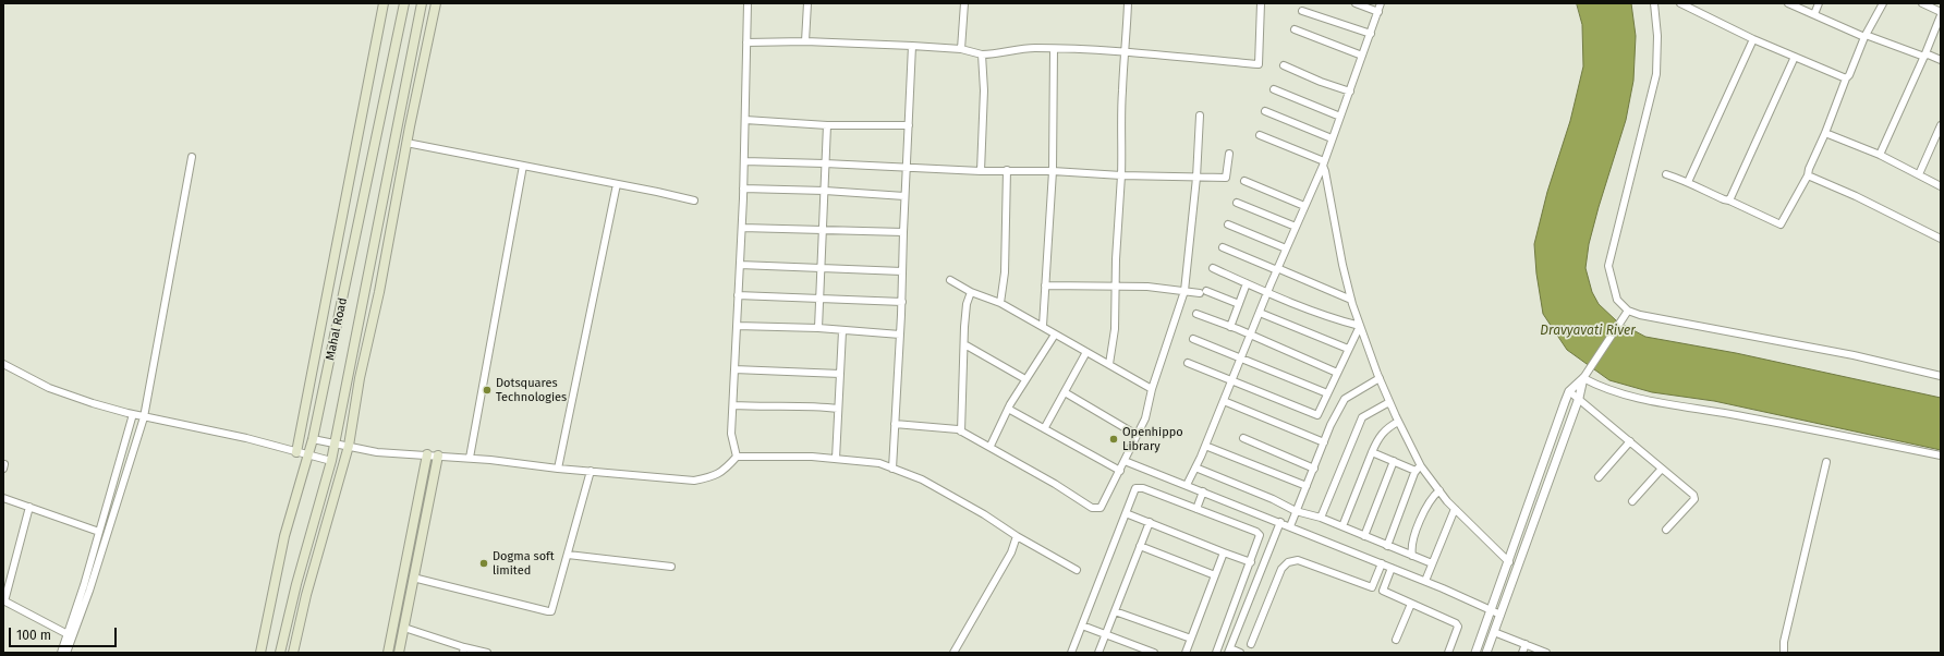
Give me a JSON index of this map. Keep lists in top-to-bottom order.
{
  "streets": {
    "main road": ["Mahal Road"]
  },
  "water": ["Dravyavati River"],
  "places": ["Dotsquares Technologies", "Openhippo Library", "Dogma soft limited"],
  "scale_bar": "100 m"
}
